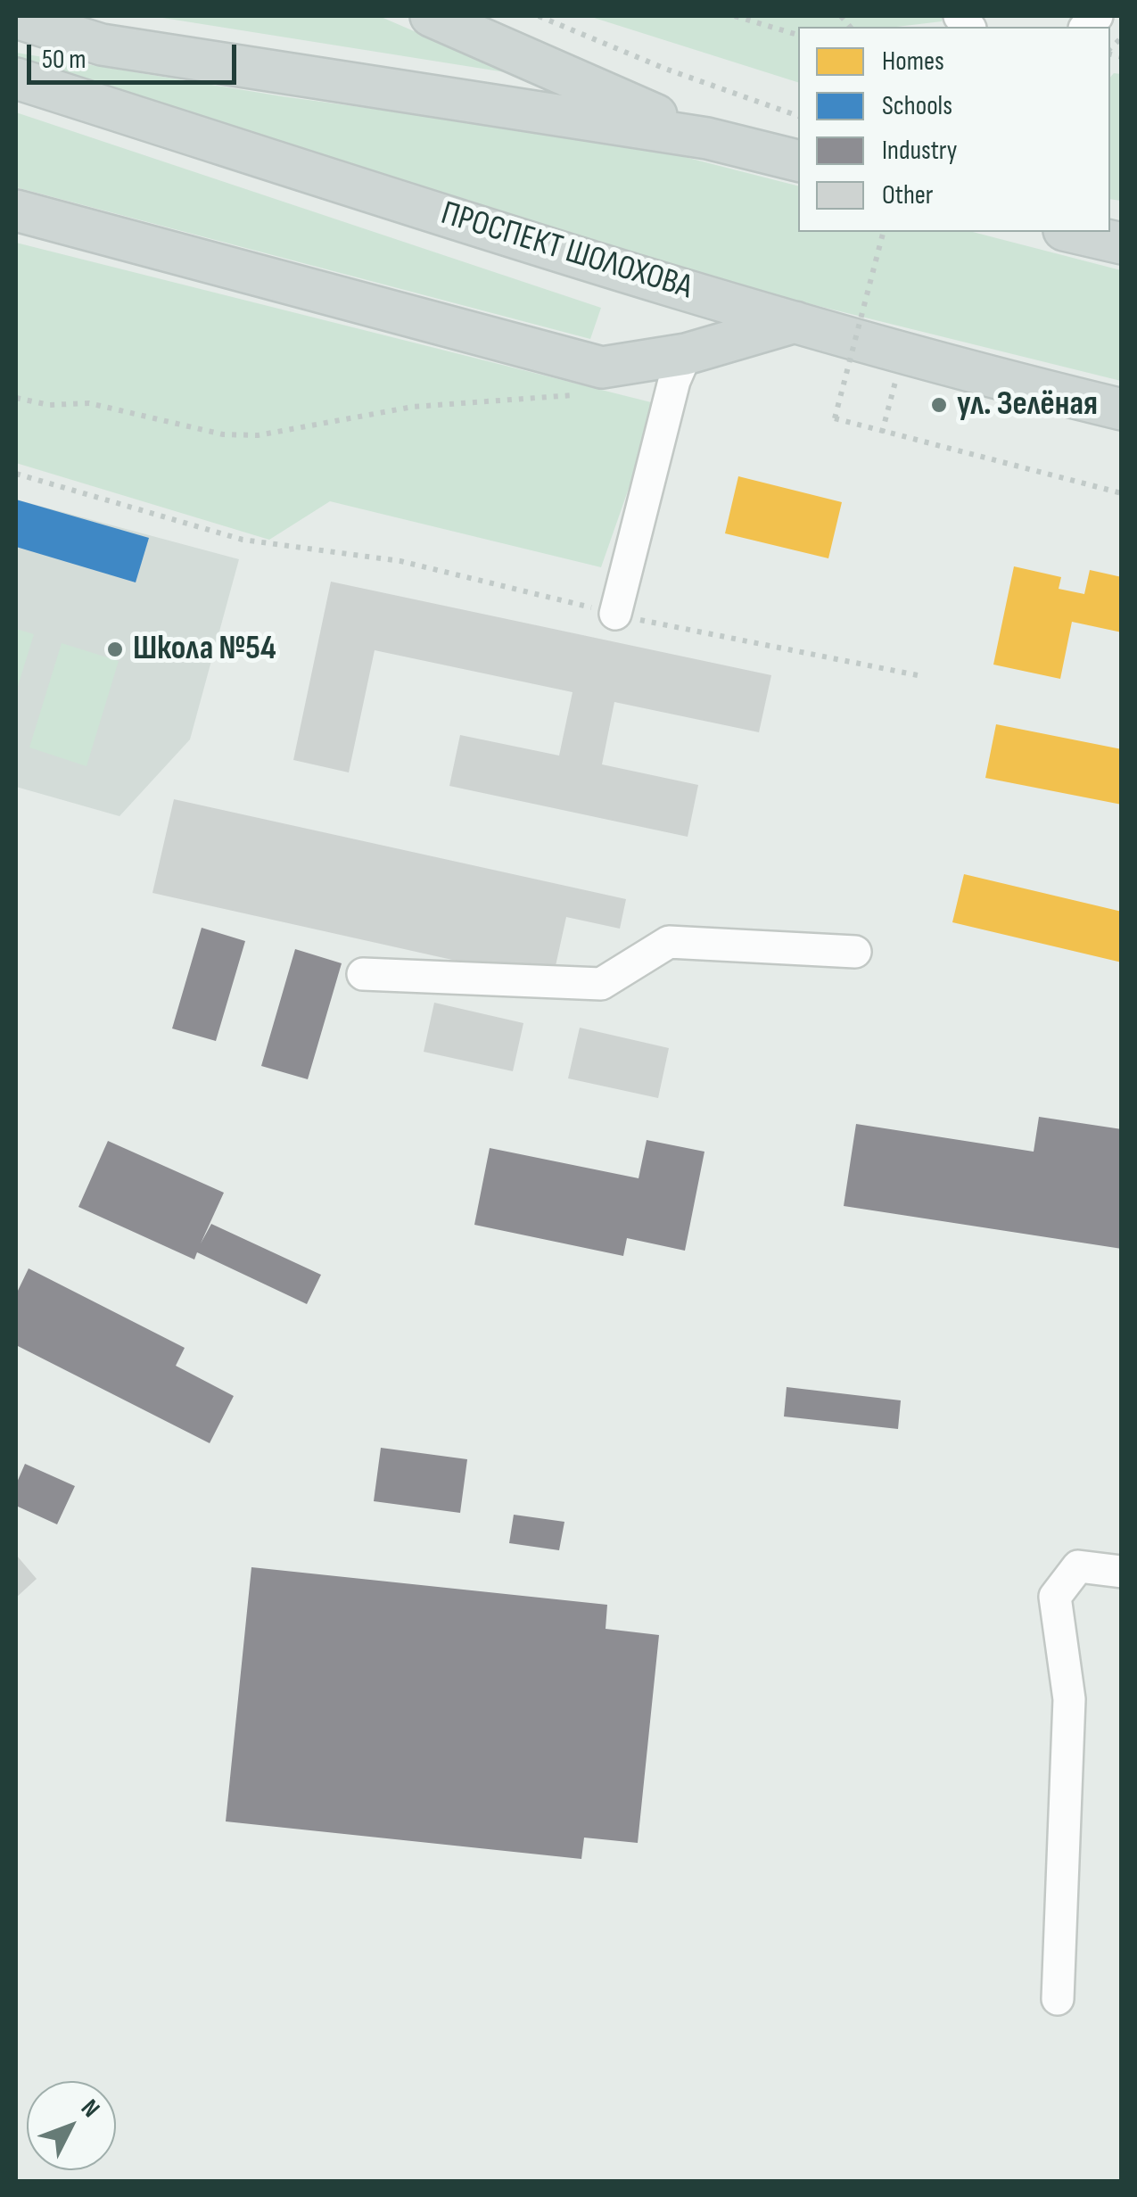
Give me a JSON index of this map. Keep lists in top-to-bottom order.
{
  "streets": {
    "main road": ["ПРОСПЕКТ ШОЛОХОВА"]
  },
  "places": ["ул. Зелёная", "Школа №54"],
  "legend": [
    "Homes",
    "Schools",
    "Industry",
    "Other"
  ],
  "scale_bar": "50 m",
  "north": "top right"
}
